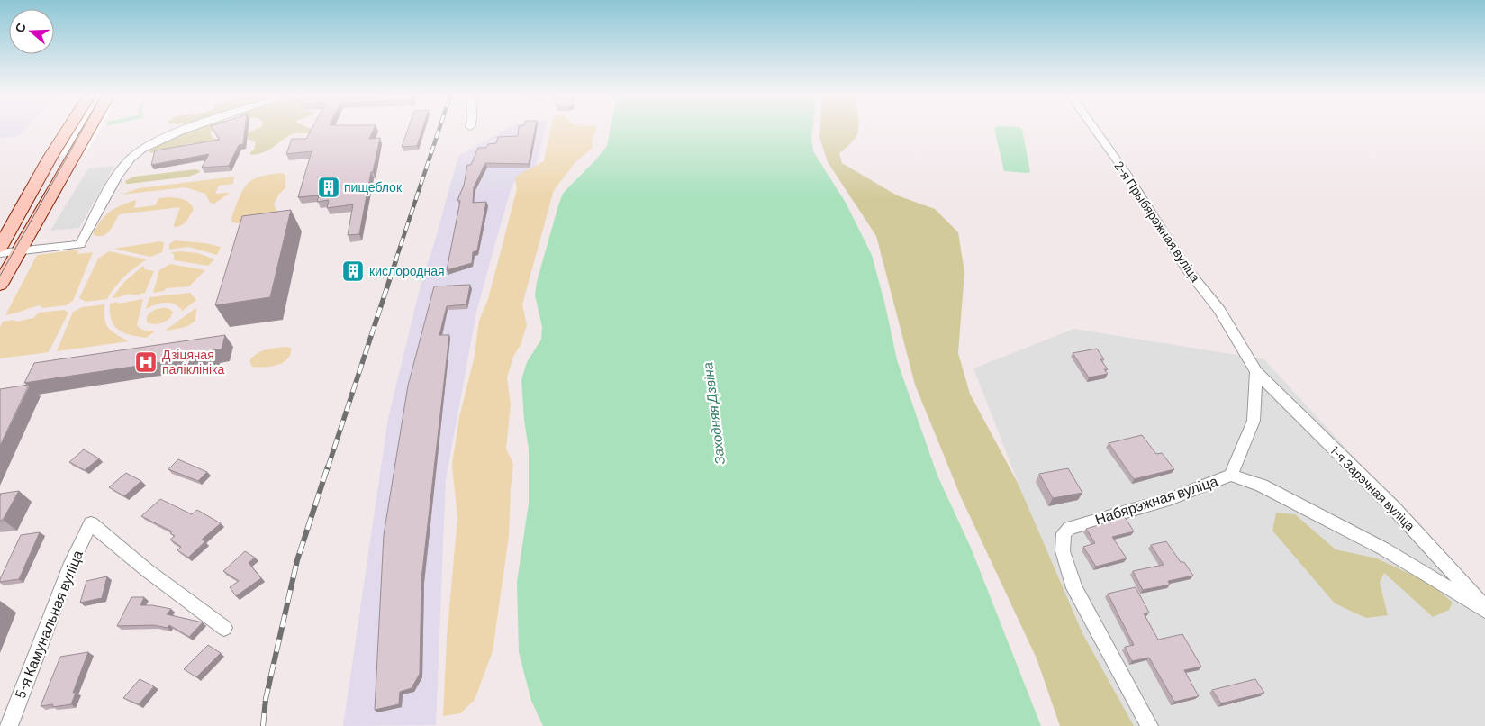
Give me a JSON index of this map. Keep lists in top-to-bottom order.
{
  "streets": {
    "street": [
      "2-я Прыбярэжная вуліца",
      "1-я Зарэчная вуліца",
      "Набярэжная вуліца",
      "5-я Камунальная вуліца"
    ]
  },
  "crossings": [
    ["2-я Прыбярэжная вуліца", "1-я Зарэчная вуліца"],
    ["1-я Зарэчная вуліца", "Набярэжная вуліца"]
  ],
  "water": ["Заходняя Дзвіна"],
  "places": {
    "building": ["пищеблок", "кислородная"],
    "hospital": ["Дзіцячая паліклініка"]
  },
  "north": "left"
}
